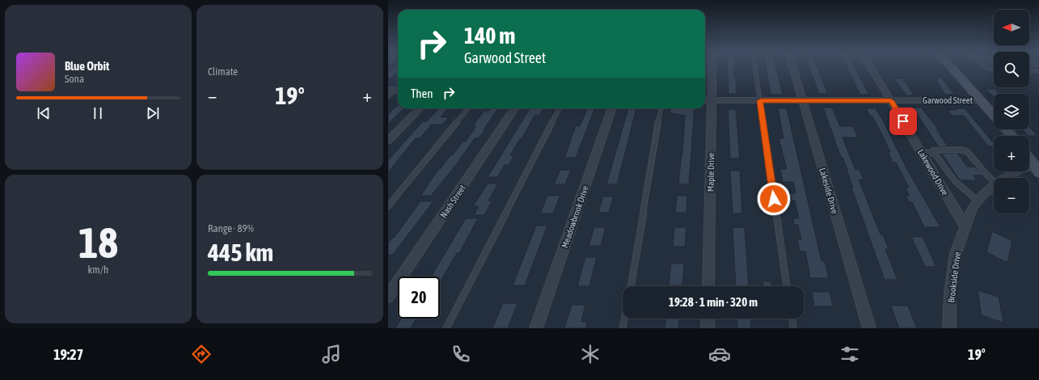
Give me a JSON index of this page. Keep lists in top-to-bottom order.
{
  "streets": {
    "street": [
      "Garwood Street",
      "Maple Drive",
      "Lakewood Drive",
      "Lakeside Drive",
      "Nash Street",
      "Meadowbrook Drive",
      "Brookside Drive"
    ]
  },
  "crossings": [
    ["Garwood Street", "Maple Drive"],
    ["Garwood Street", "Lakewood Drive"],
    ["Garwood Street", "Lakeside Drive"],
    ["Lakewood Drive", "Brookside Drive"]
  ],
  "north": "left",
  "page": {
    "tile": [
      "Climate",
      ["18", "km/h"],
      ["Range · 89%", "445 km"]
    ],
    "map_buttons": ["+", "−"],
    "turn": ["140 m", "Garwood Street"],
    "song": ["Blue Orbit", "Sona"],
    "then": "Then",
    "heat": ["−", "19°", "+"],
    "limit": "20",
    "trip": "19:28 · 1 min · 320 m",
    "tabs": ["19:27", "19°"]
  }
}
